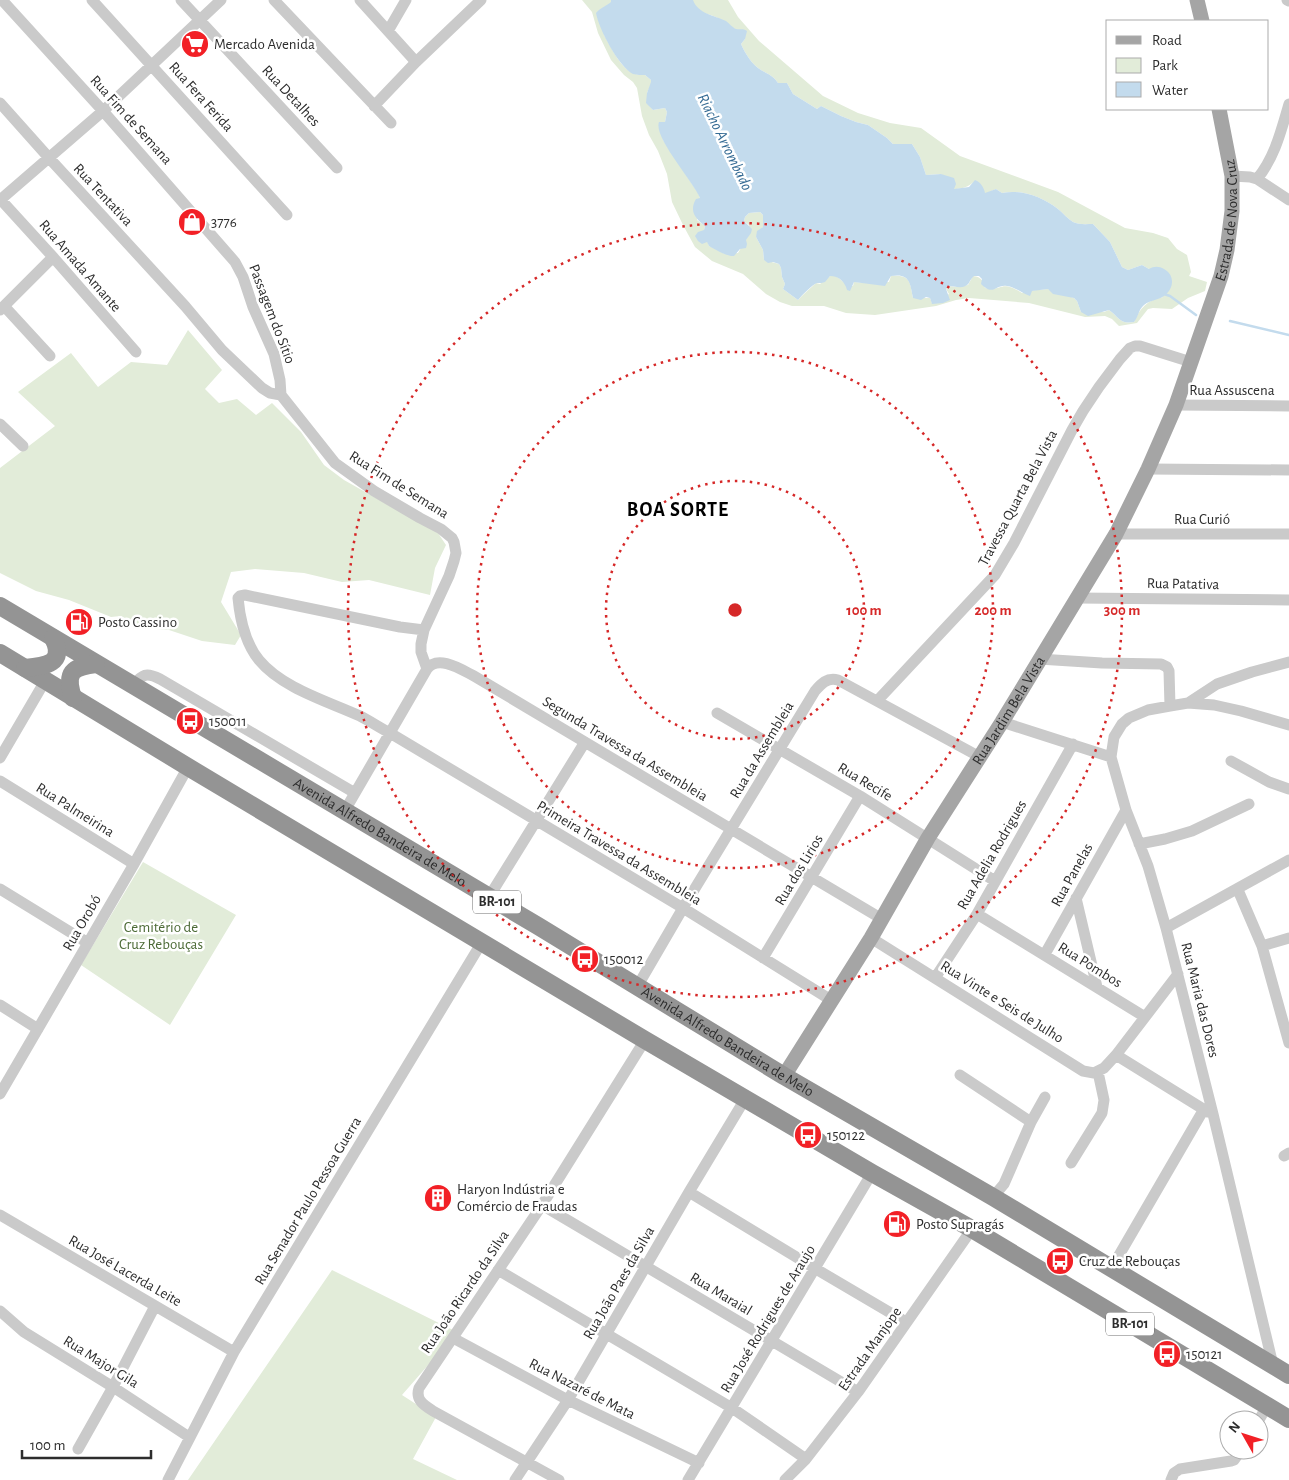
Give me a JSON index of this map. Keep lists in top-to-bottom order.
{
  "streets": {
    "highway": ["Avenida Alfredo Bandeira de Melo", "BR-101"],
    "main road": ["Estrada de Nova Cruz", "Rua Jardim Bela Vista"],
    "street": [
      "Rua Detalhes",
      "Rua Fera Ferida",
      "Rua Fim de Semana",
      "Rua Tentativa",
      "Rua Amada Amante",
      "Passagem do Sítio",
      "Rua Assuscena",
      "Travessa Quarta Bela Vista",
      "Rua Curió",
      "Rua Patativa",
      "Segunda Travessa da Assembleia",
      "Rua da Assembleia",
      "Rua Recife",
      "Rua Palmeirina",
      "Primeira Travessa da Assembleia",
      "Rua Adelia Rodrigues",
      "Rua dos Lirios",
      "Rua Panelas",
      "Rua Orobó",
      "Rua Pombos",
      "Rua Maria das Dores",
      "Rua Vinte e Seis de Julho",
      "Rua Senador Paulo Pessoa Guerra",
      "Rua José Lacerda Leite",
      "Rua João Paes da Silva",
      "Rua João Ricardo da Silva",
      "Rua Maraial",
      "Rua José Rodrigues de Araujo",
      "Estrada Manjope",
      "Rua Major Gila",
      "Rua Nazaré de Mata"
    ]
  },
  "crossings": [
    ["Rua Fim de Semana", "Rua Tentativa"],
    ["Rua Fim de Semana", "Passagem do Sítio"],
    ["Rua Fim de Semana", "Segunda Travessa da Assembleia"],
    ["Rua Fim de Semana", "Primeira Travessa da Assembleia"],
    ["Rua Tentativa", "Passagem do Sítio"],
    ["Estrada de Nova Cruz", "Rua Jardim Bela Vista"],
    ["Rua Assuscena", "Rua Jardim Bela Vista"],
    ["Travessa Quarta Bela Vista", "Rua Jardim Bela Vista"],
    ["Travessa Quarta Bela Vista", "Rua da Assembleia"],
    ["Rua Curió", "Rua Jardim Bela Vista"],
    ["Rua Patativa", "Rua Jardim Bela Vista"],
    ["Rua Jardim Bela Vista", "Segunda Travessa da Assembleia"],
    ["Rua Jardim Bela Vista", "Rua da Assembleia"],
    ["Rua Jardim Bela Vista", "Rua Recife"],
    ["Rua Jardim Bela Vista", "Avenida Alfredo Bandeira de Melo"],
    ["Rua Jardim Bela Vista", "Primeira Travessa da Assembleia"],
    ["Rua Jardim Bela Vista", "Rua Vinte e Seis de Julho"],
    ["Segunda Travessa da Assembleia", "Rua da Assembleia"],
    ["Segunda Travessa da Assembleia", "Rua dos Lirios"],
    ["Rua da Assembleia", "Rua Recife"],
    ["Rua da Assembleia", "Avenida Alfredo Bandeira de Melo"],
    ["Rua da Assembleia", "Primeira Travessa da Assembleia"],
    ["Rua Recife", "Rua Adelia Rodrigues"],
    ["Rua Recife", "Rua dos Lirios"],
    ["Rua Palmeirina", "Rua Orobó"],
    ["Avenida Alfredo Bandeira de Melo", "BR-101"],
    ["Primeira Travessa da Assembleia", "Rua dos Lirios"],
    ["Rua Adelia Rodrigues", "Rua Pombos"],
    ["Rua Adelia Rodrigues", "Rua Vinte e Seis de Julho"],
    ["Rua Panelas", "Rua Pombos"],
    ["Rua Panelas", "Rua Maria das Dores"],
    ["BR-101", "Rua Orobó"],
    ["BR-101", "Rua Maria das Dores"],
    ["BR-101", "Rua Senador Paulo Pessoa Guerra"],
    ["BR-101", "Rua João Paes da Silva"],
    ["BR-101", "Rua João Ricardo da Silva"],
    ["BR-101", "Rua José Rodrigues de Araujo"],
    ["BR-101", "Estrada Manjope"],
    ["Rua Senador Paulo Pessoa Guerra", "Rua José Lacerda Leite"],
    ["Rua Senador Paulo Pessoa Guerra", "Rua Major Gila"],
    ["Rua João Paes da Silva", "Rua João Ricardo da Silva"],
    ["Rua João Paes da Silva", "Rua Maraial"],
    ["Rua João Paes da Silva", "Rua Nazaré de Mata"],
    ["Rua João Ricardo da Silva", "Rua Maraial"],
    ["Rua João Ricardo da Silva", "Rua Nazaré de Mata"],
    ["Rua Maraial", "Rua José Rodrigues de Araujo"],
    ["Rua Maraial", "Estrada Manjope"],
    ["Rua José Rodrigues de Araujo", "Rua Nazaré de Mata"]
  ],
  "districts": ["BOA SORTE"],
  "water": ["Riacho Arrombado"],
  "parks": ["Cemitério de Cruz Rebouças"],
  "places": {
    "supermarket": ["Mercado Avenida"],
    "shop": ["3776"],
    "fuel station": ["Posto Cassino", "Posto Supragás"],
    "bus stop": [
      "150011",
      "150012",
      "150122",
      "Cruz de Rebouças",
      "150121"
    ],
    "building": ["Haryon Indústria e Comércio de Fraudas"]
  },
  "legend": ["Road", "Park", "Water"],
  "scale_bar": "100 m",
  "north": "top left",
  "rings": ["100 m", "200 m", "300 m"]
}
